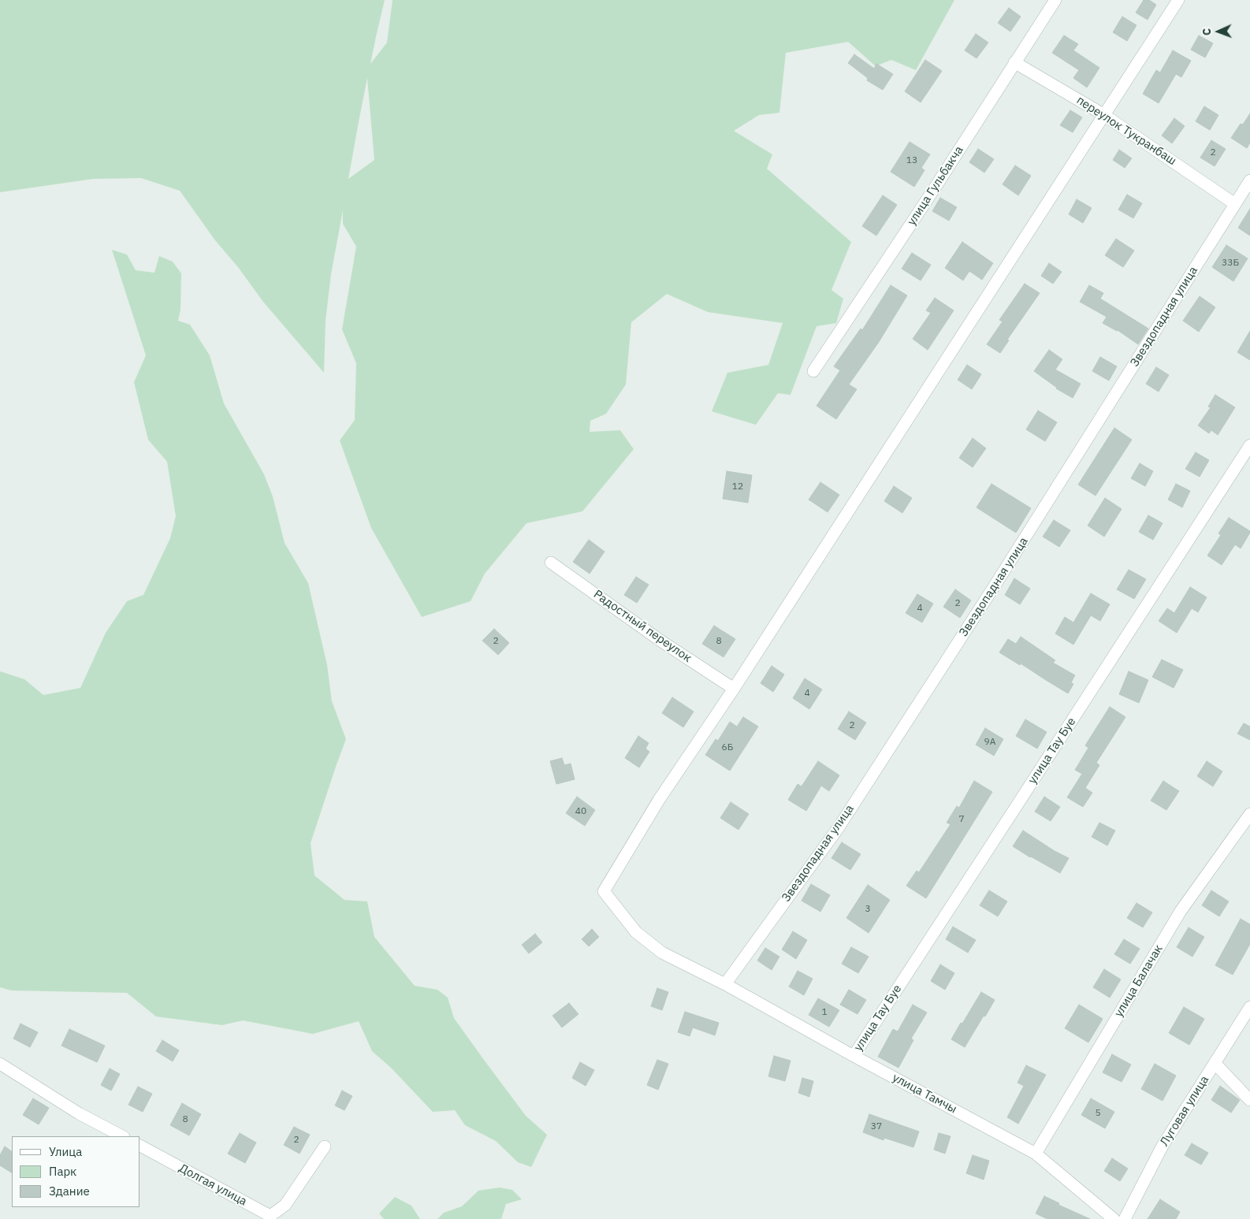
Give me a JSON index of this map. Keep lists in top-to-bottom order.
{
  "streets": {
    "street": [
      "переулок Тукранбаш",
      "улица Гульбакча",
      "Звездопадная улица",
      "Радостный переулок",
      "улица Тау Буе",
      "улица Балачак",
      "улица Тамчы",
      "Луговая улица",
      "Долгая улица"
    ]
  },
  "crossings": [
    ["переулок Тукранбаш", "улица Гульбакча"],
    ["переулок Тукранбаш", "Звездопадная улица"],
    ["Звездопадная улица", "улица Тамчы"],
    ["Радостный переулок", "улица Тамчы"],
    ["улица Тау Буе", "улица Тамчы"],
    ["улица Балачак", "улица Тамчы"]
  ],
  "house_numbers": [
    "2",
    "13",
    "33Б",
    "12",
    "2",
    "4",
    "2",
    "8",
    "4",
    "2",
    "9А",
    "6Б",
    "40",
    "7",
    "3",
    "1",
    "5",
    "8",
    "37",
    "2"
  ],
  "legend": ["Улица", "Парк", "Здание"],
  "north": "left"
}
